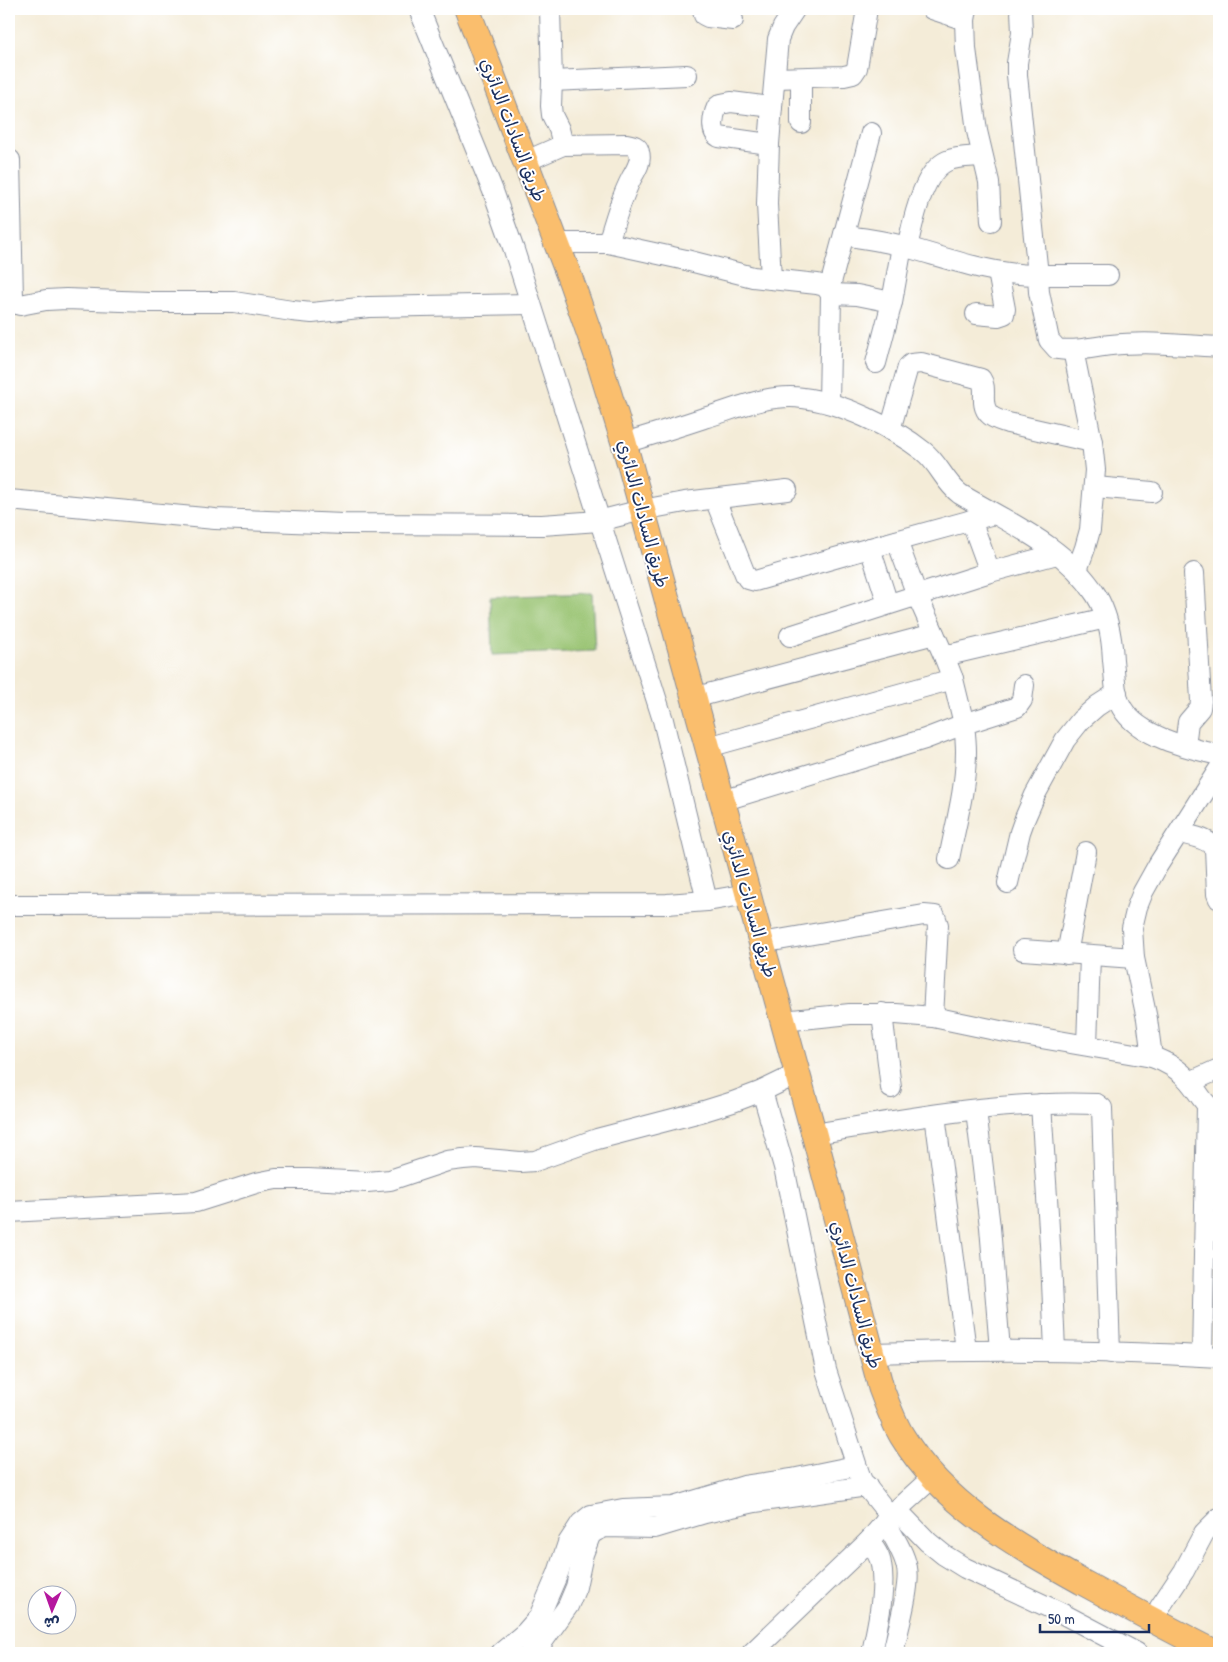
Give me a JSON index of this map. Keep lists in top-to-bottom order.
{
  "streets": {
    "main road": ["طريق السادات الدائري"]
  },
  "scale_bar": "50 m",
  "north": "bottom"
}
